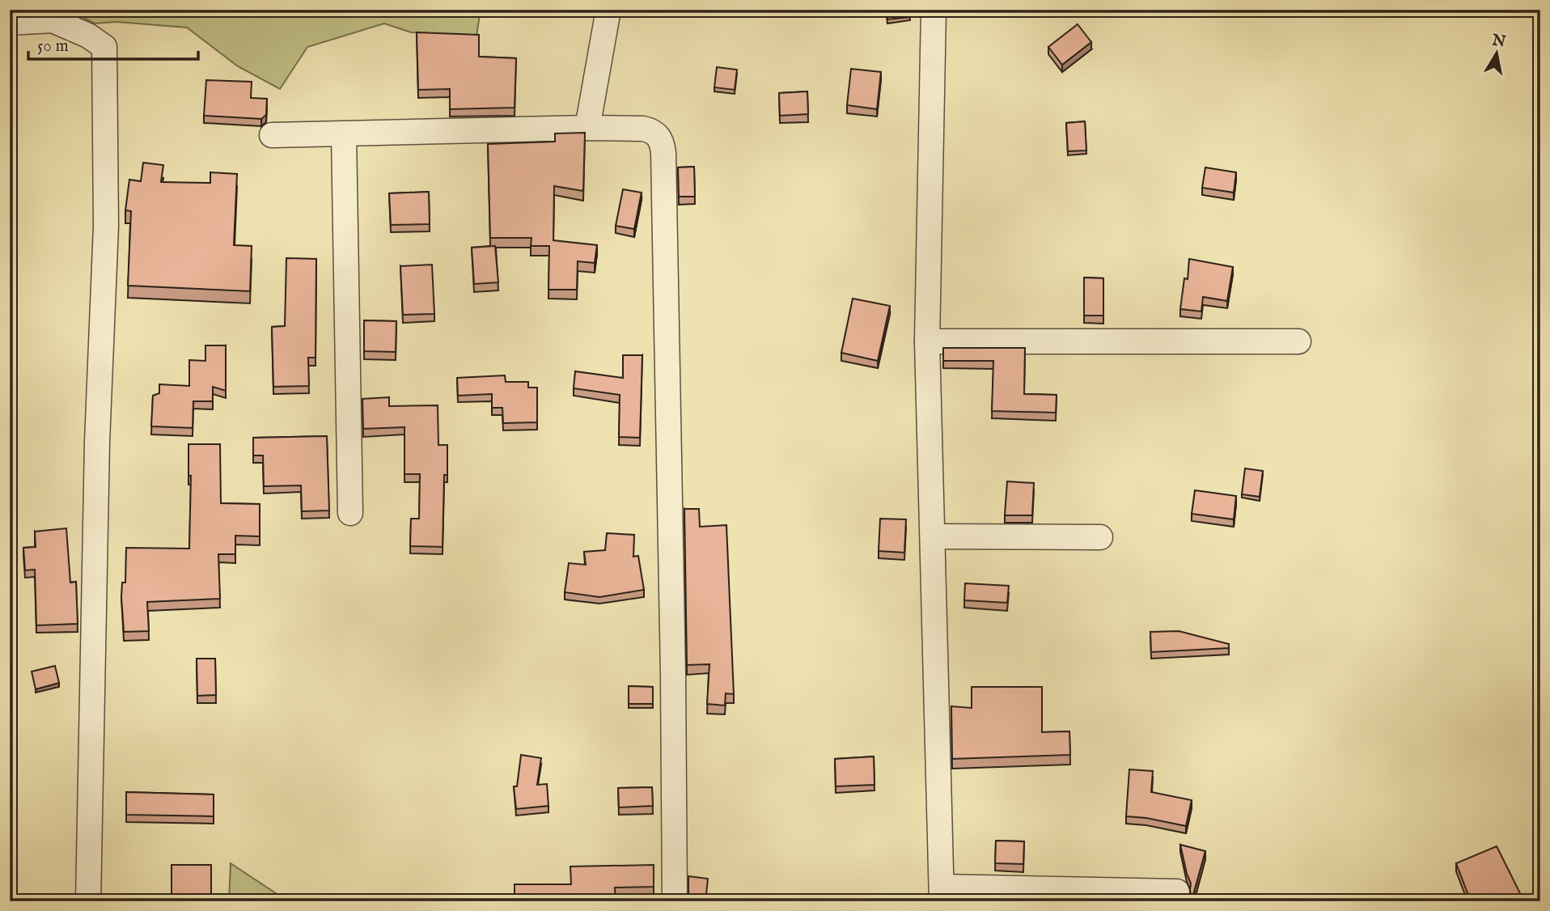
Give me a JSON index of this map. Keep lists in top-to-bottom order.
{
  "scale_bar": "50 m",
  "north": "top"
}
